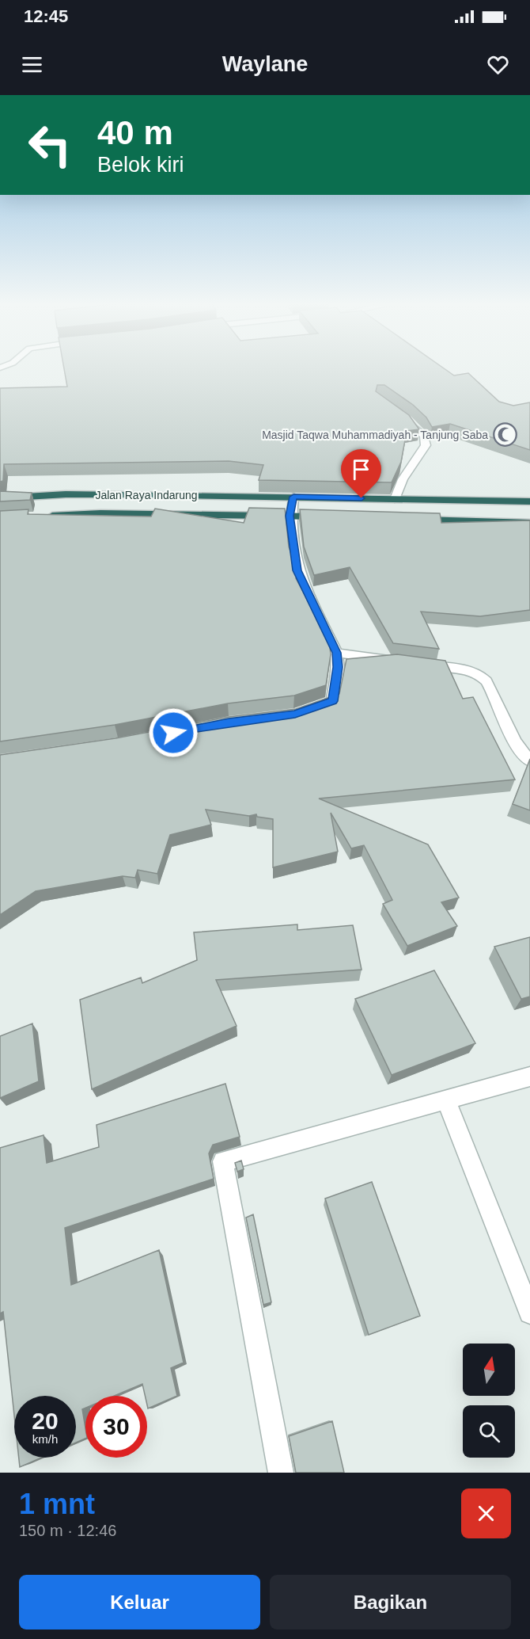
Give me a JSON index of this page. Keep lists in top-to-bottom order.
{
  "streets": {
    "highway": ["Jalan Raya Indarung"]
  },
  "places": {
    "mosque": ["Masjid Taqwa Muhammadiyah - Tanjung Saba"]
  },
  "north": "top",
  "page": {
    "status": "12:45",
    "header": "Waylane",
    "turn": ["40 m", "Belok kiri"],
    "speed": "20 km/h",
    "limit": "30",
    "heading": ["1 mnt", "150 m · 12:46"],
    "buttons": ["Keluar", "Bagikan"]
  }
}
